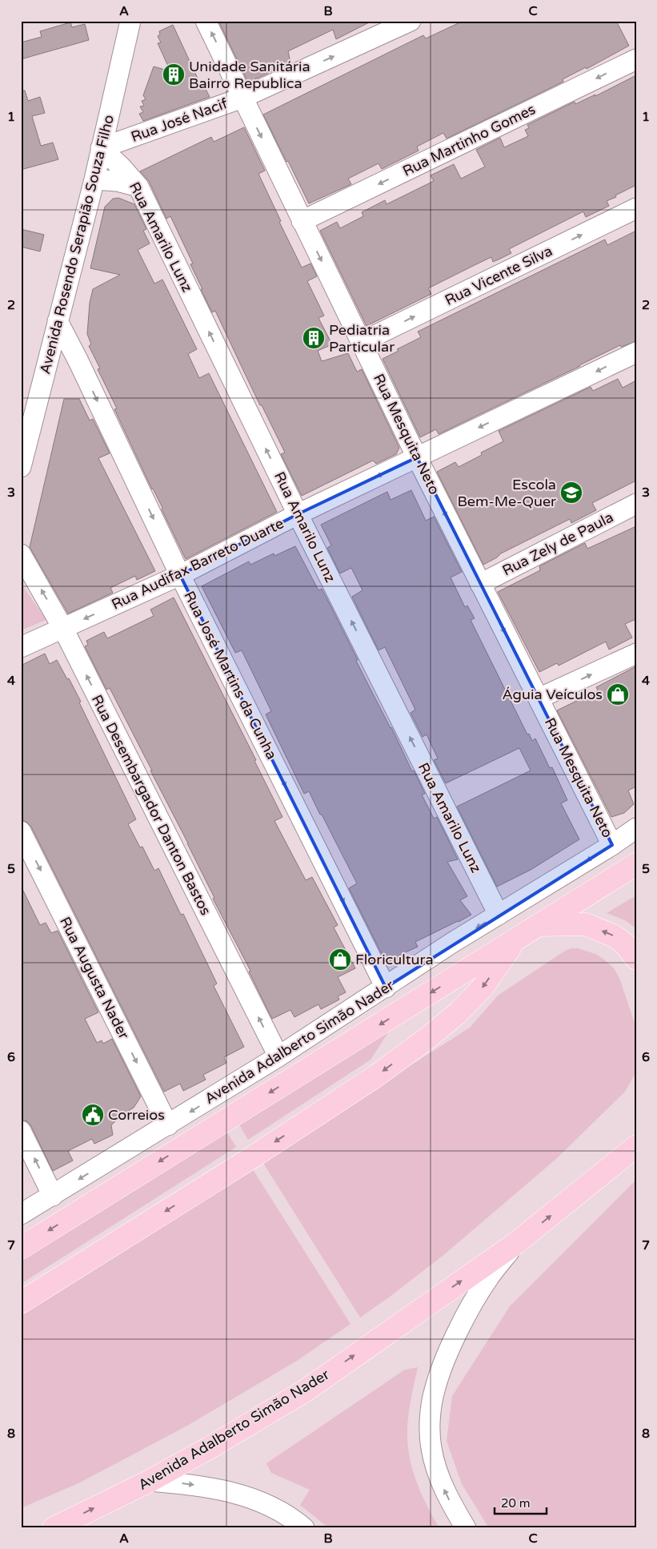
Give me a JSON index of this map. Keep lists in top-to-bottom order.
{
  "streets": {
    "main road": ["Avenida Adalberto Simão Nader"],
    "street": [
      "Rua José Nacif",
      "Rua Martinho Gomes",
      "Rua Amarilo Lunz",
      "Avenida Rosendo Serapião Souza Filho",
      "Rua Vicente Silva",
      "Rua Mesquita Neto",
      "Rua Zely de Paula",
      "Rua Audifax Barreto Duarte",
      "Rua José Martins da Cunha",
      "Rua Desembargador Danton Bastos",
      "Rua Augusta Nader"
    ]
  },
  "crossings": [
    ["Rua José Nacif", "Rua Amarilo Lunz"],
    ["Rua José Nacif", "Avenida Rosendo Serapião Souza Filho"],
    ["Rua José Nacif", "Rua Mesquita Neto"],
    ["Rua Martinho Gomes", "Rua Mesquita Neto"],
    ["Rua Amarilo Lunz", "Avenida Rosendo Serapião Souza Filho"],
    ["Rua Amarilo Lunz", "Rua Audifax Barreto Duarte"],
    ["Rua Amarilo Lunz", "Avenida Adalberto Simão Nader"],
    ["Avenida Rosendo Serapião Souza Filho", "Rua José Martins da Cunha"],
    ["Rua Vicente Silva", "Rua Mesquita Neto"],
    ["Rua Mesquita Neto", "Rua Zely de Paula"],
    ["Rua Mesquita Neto", "Rua Audifax Barreto Duarte"],
    ["Rua Mesquita Neto", "Avenida Adalberto Simão Nader"],
    ["Rua Audifax Barreto Duarte", "Rua José Martins da Cunha"],
    ["Rua Audifax Barreto Duarte", "Rua Desembargador Danton Bastos"],
    ["Rua José Martins da Cunha", "Avenida Adalberto Simão Nader"],
    ["Rua Desembargador Danton Bastos", "Avenida Adalberto Simão Nader"],
    ["Rua Augusta Nader", "Avenida Adalberto Simão Nader"]
  ],
  "one_way": [
    "Rua José Nacif",
    "Rua Martinho Gomes",
    "Rua Amarilo Lunz",
    "Rua Audifax Barreto Duarte",
    "Rua José Martins da Cunha",
    "Rua Desembargador Danton Bastos",
    "Rua Augusta Nader"
  ],
  "places": {
    "building": ["Unidade Sanitária Bairro Republica", "Pediatria Particular"],
    "school or university": ["Escola Bem-Me-Quer"],
    "shop": ["Águia Veículos", "Floricultura"],
    "public building": ["Correios"]
  },
  "scale_bar": "20 m",
  "grid": {
    "columns": ["A", "B", "C"],
    "rows": [
      "1",
      "2",
      "3",
      "4",
      "5",
      "6",
      "7",
      "8"
    ]
  }
}
